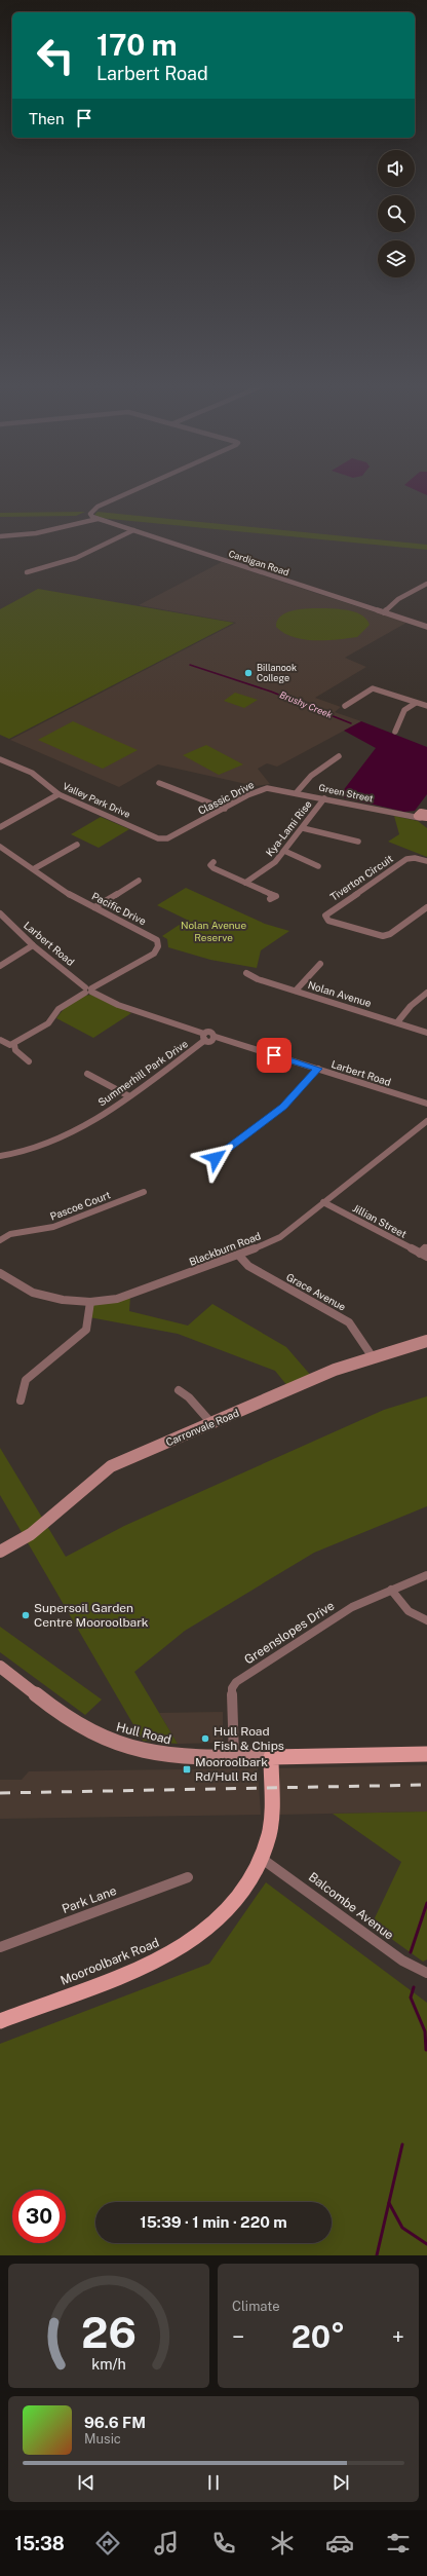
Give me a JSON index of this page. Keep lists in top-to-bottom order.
{
  "streets": {
    "main road": ["Hull Road", "Mooroolbark Road"],
    "street": [
      "Cardigan Road",
      "Green Street",
      "Classic Drive",
      "Valley Park Drive",
      "Kya-Lami Rise",
      "Tiverton Circuit",
      "Pacific Drive",
      "Larbert Road",
      "Nolan Avenue",
      "Summerhill Park Drive",
      "Pascoe Court",
      "Jillian Street",
      "Blackburn Road",
      "Grace Avenue",
      "Carronvale Road",
      "Greenslopes Drive",
      "Park Lane",
      "Balcombe Avenue"
    ]
  },
  "crossings": [
    ["Green Street", "Classic Drive"],
    ["Green Street", "Kya-Lami Rise"],
    ["Classic Drive", "Valley Park Drive"],
    ["Pacific Drive", "Larbert Road"],
    ["Larbert Road", "Summerhill Park Drive"],
    ["Jillian Street", "Blackburn Road"],
    ["Blackburn Road", "Grace Avenue"],
    ["Grace Avenue", "Carronvale Road"],
    ["Greenslopes Drive", "Hull Road"],
    ["Hull Road", "Mooroolbark Road"],
    ["Balcombe Avenue", "Mooroolbark Road"]
  ],
  "water": ["Brushy Creek"],
  "parks": ["Nolan Avenue Reserve"],
  "places": {
    "other": ["Billanook College", "Supersoil Garden Centre Mooroolbark", "Hull Road Fish & Chips"],
    "transit": ["Mooroolbark Rd/Hull Rd"]
  },
  "page": {
    "turn": ["170 m", "Larbert Road"],
    "then": "Then",
    "limit": "30",
    "trip": "15:39 · 1 min · 220 m",
    "tile": "Climate",
    "heat": ["−", "20°", "+"],
    "song": ["96.6 FM", "Music"],
    "tabs": "15:38",
    "gauge": ["26", "km/h"]
  }
}
